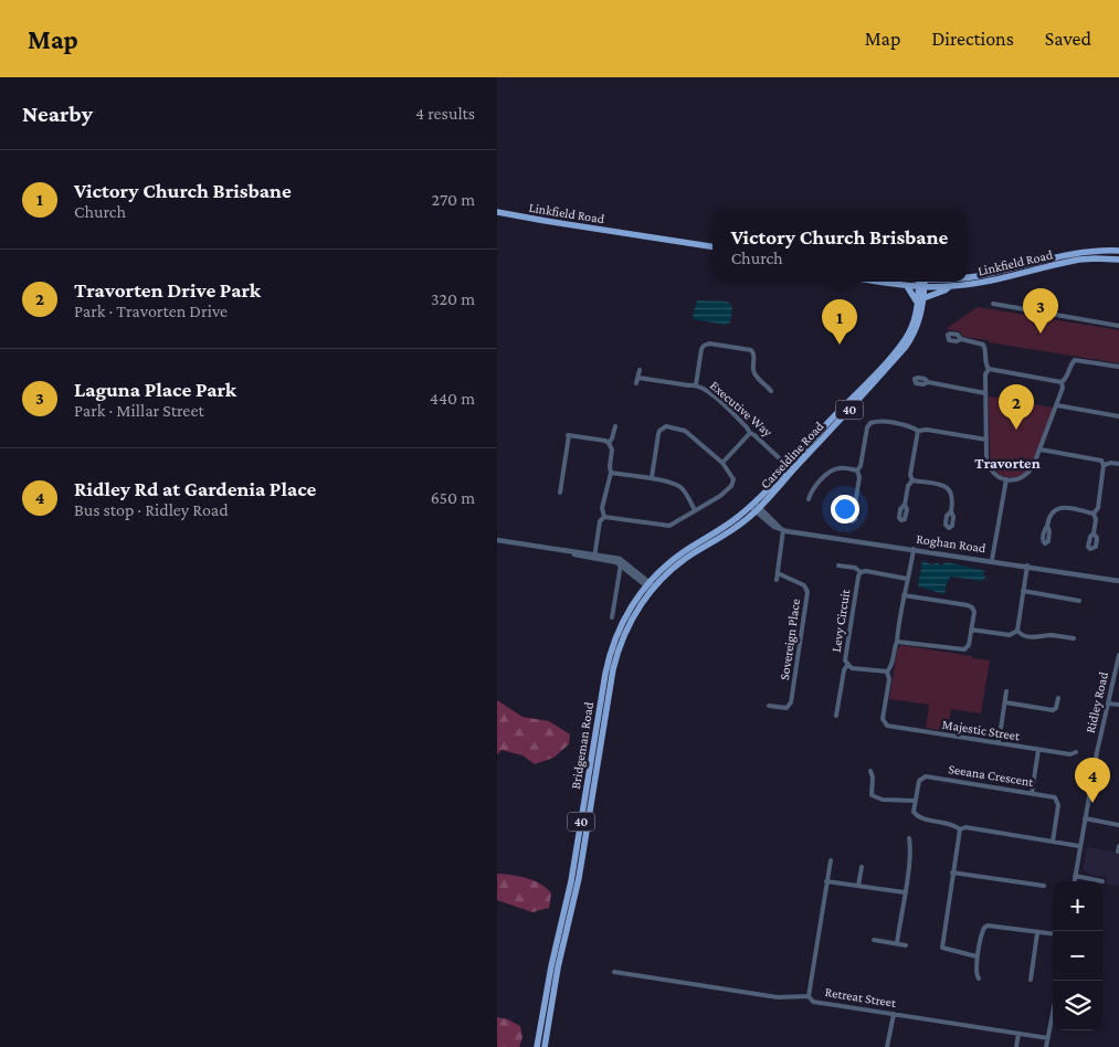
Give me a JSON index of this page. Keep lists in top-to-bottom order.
{
  "streets": {
    "main road": [
      "Linkfield Road",
      "40",
      "Carseldine Road",
      "Bridgeman Road"
    ],
    "street": [
      "Executive Way",
      "Roghan Road",
      "Levy Circuit",
      "Sovereign Place",
      "Ridley Road",
      "Majestic Street",
      "Seeana Crescent",
      "Retreat Street"
    ]
  },
  "crossings": [
    ["Linkfield Road", "Carseldine Road"],
    ["Executive Way", "Carseldine Road"],
    ["40", "Carseldine Road"],
    ["40", "Roghan Road"],
    ["40", "Bridgeman Road"],
    ["Carseldine Road", "Roghan Road"],
    ["Levy Circuit", "Majestic Street"]
  ],
  "districts": ["Travorten"],
  "page": {
    "header": "Map",
    "nav": ["Map", "Directions", "Saved"],
    "heading": ["Nearby", "4 results"],
    "list": [
      {
        "mark": "1",
        "name": "Victory Church Brisbane",
        "note": "Church",
        "value": "270 m"
      },
      {
        "mark": "2",
        "name": "Travorten Drive Park",
        "note": "Park · Travorten Drive",
        "value": "320 m"
      },
      {
        "mark": "3",
        "name": "Laguna Place Park",
        "note": "Park · Millar Street",
        "value": "440 m"
      },
      {
        "mark": "4",
        "name": "Ridley Rd at Gardenia Place",
        "note": "Bus stop · Ridley Road",
        "value": "650 m"
      }
    ],
    "popup": ["Victory Church Brisbane", "Church"],
    "pins": [
      "3",
      "1",
      "2",
      "4"
    ],
    "map_buttons": ["+", "−"]
  }
}
